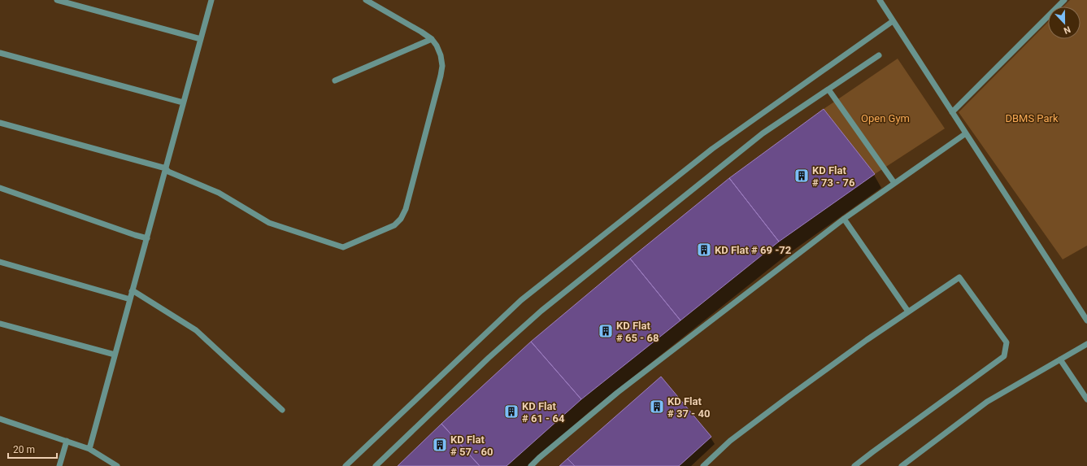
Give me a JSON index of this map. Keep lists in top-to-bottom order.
{
  "parks": ["Open Gym", "DBMS Park"],
  "places": {
    "building": [
      "KD Flat # 73 - 76",
      "KD Flat # 69 -72",
      "KD Flat # 65 - 68",
      "KD Flat # 37 - 40",
      "KD Flat # 61 - 64",
      "KD Flat # 57 - 60"
    ]
  },
  "scale_bar": "20 m",
  "north": "bottom"
}
